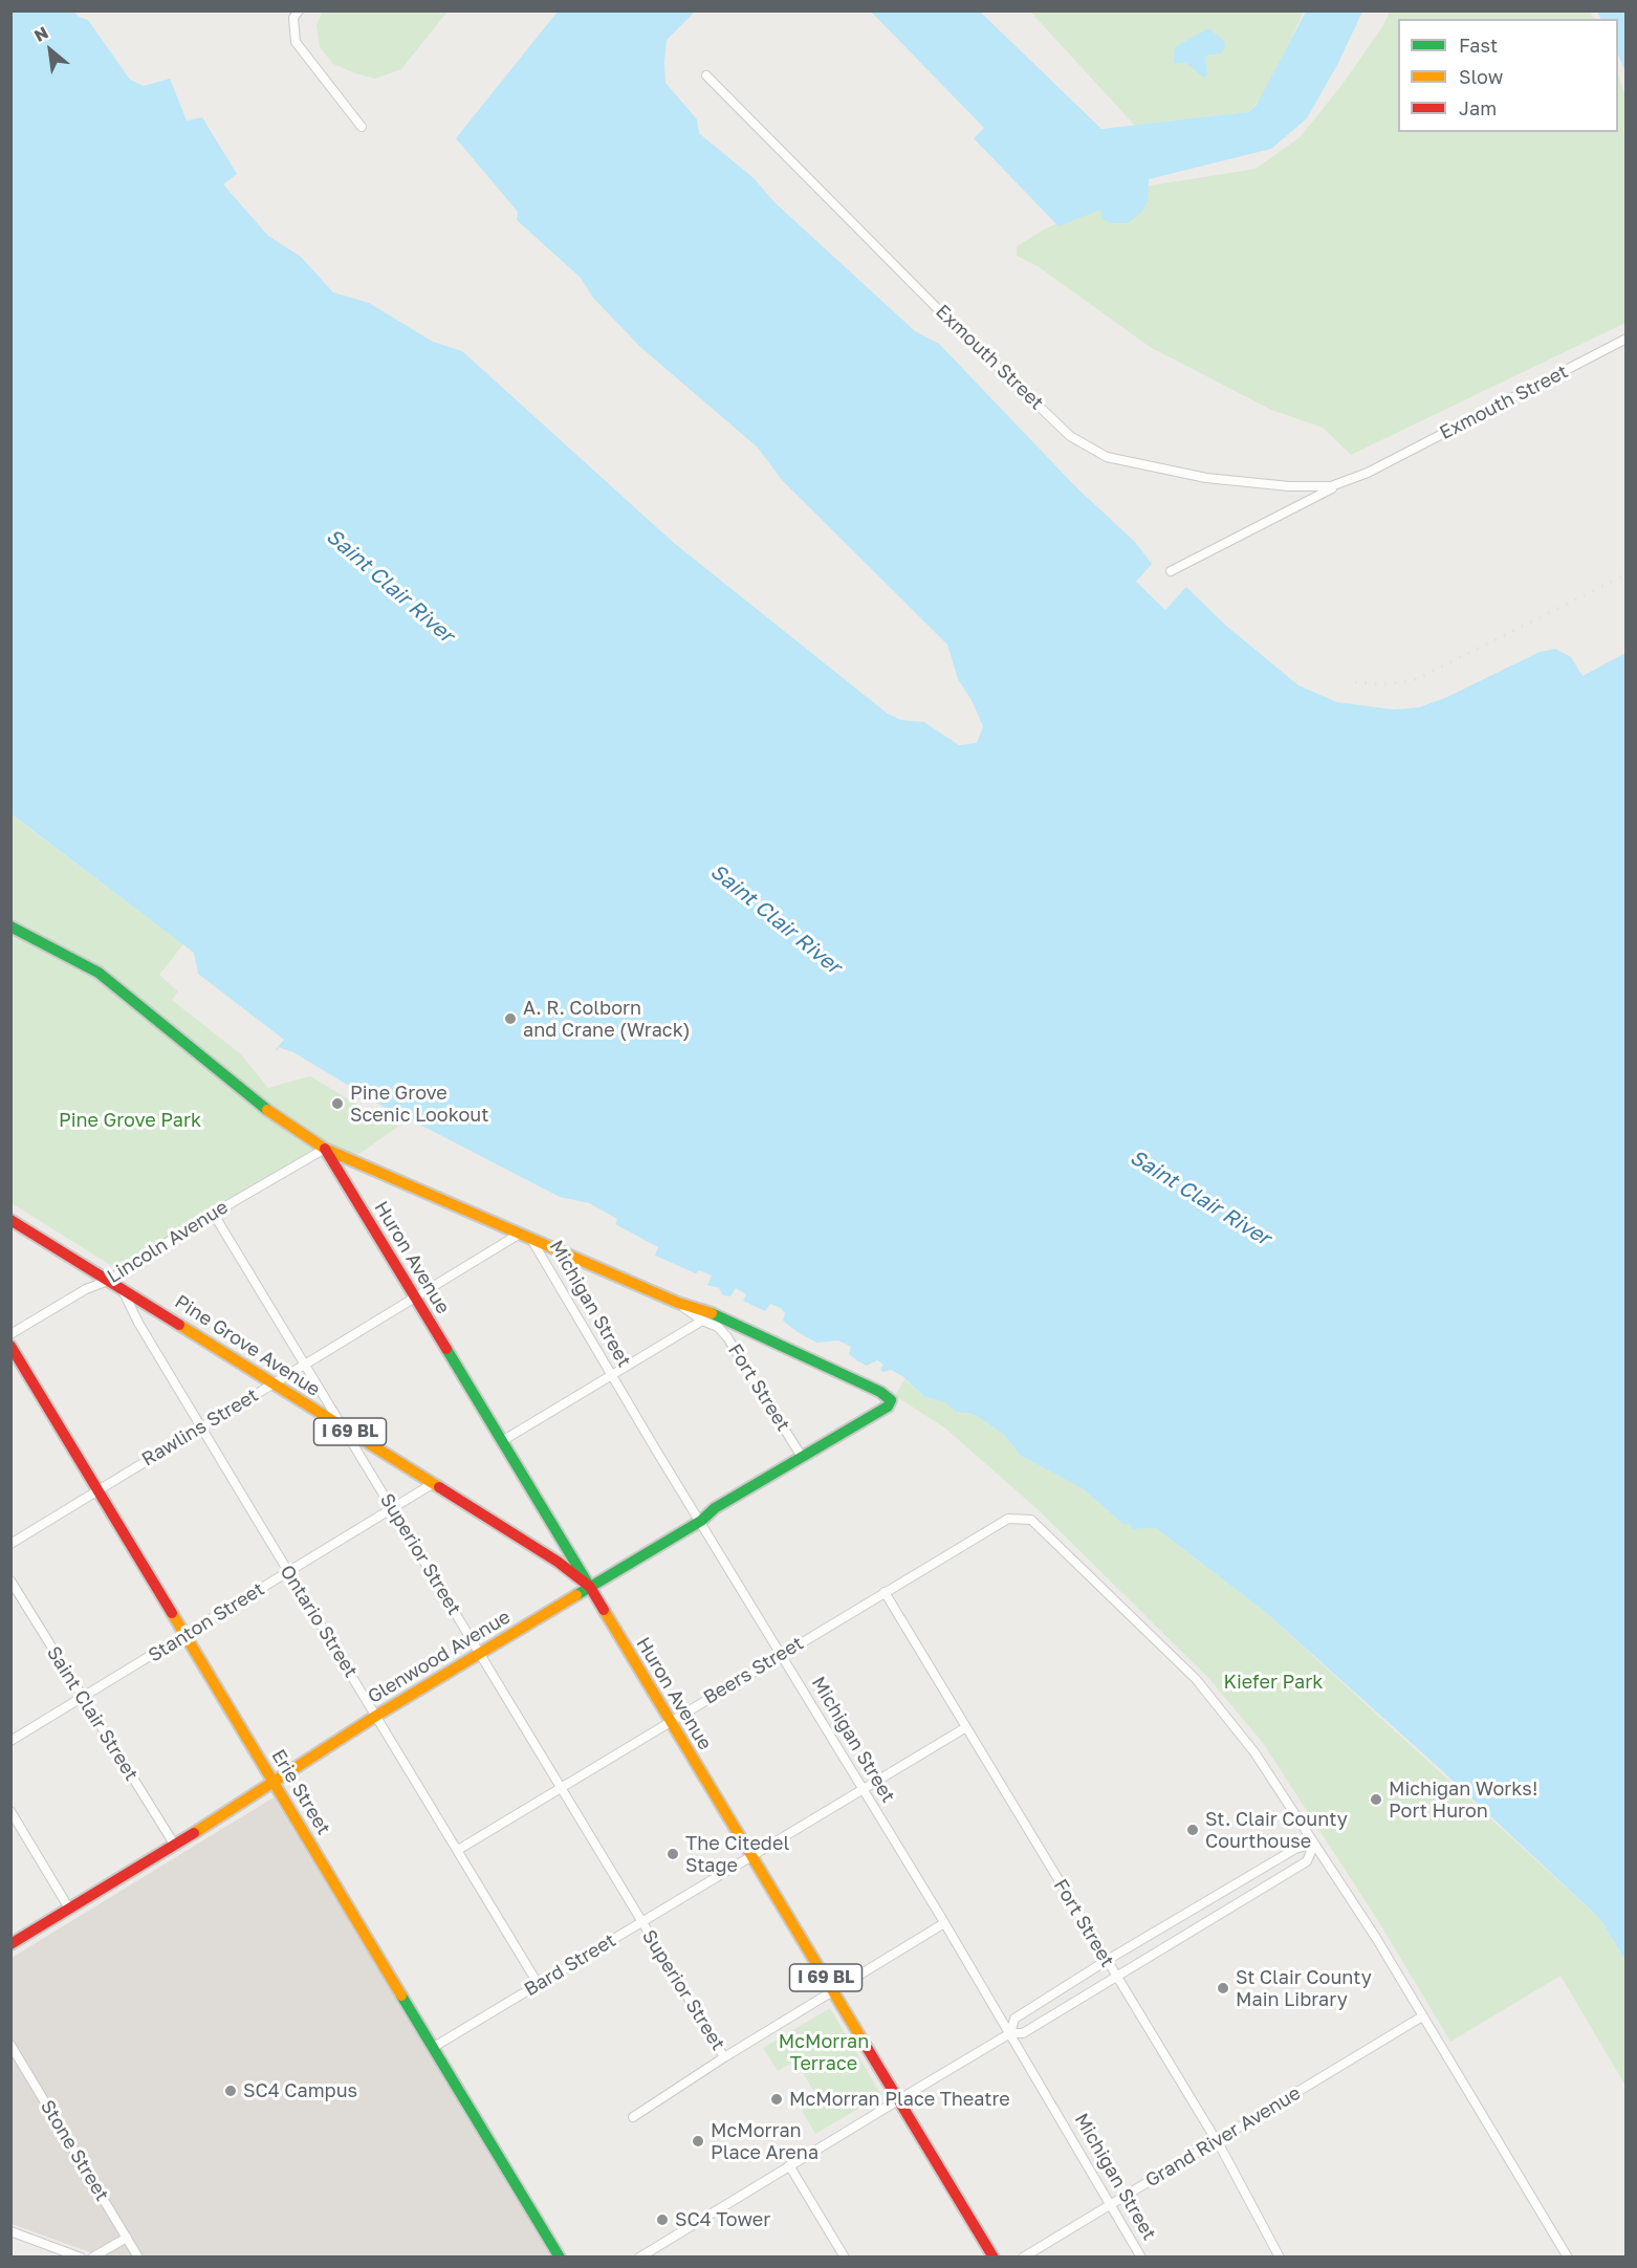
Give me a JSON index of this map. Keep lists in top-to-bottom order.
{
  "streets": {
    "street": [
      "Exmouth Street",
      "Lincoln Avenue",
      "Huron Avenue",
      "Michigan Street",
      "Pine Grove Avenue",
      "Fort Street",
      "Rawlins Street",
      "I 69 BL",
      "Superior Street",
      "Ontario Street",
      "Stanton Street",
      "Glenwood Avenue",
      "Beers Street",
      "Saint Clair Street",
      "Erie Street",
      "Bard Street",
      "Grand River Avenue",
      "Stone Street"
    ]
  },
  "crossings": [
    ["Lincoln Avenue", "Huron Avenue"],
    ["Lincoln Avenue", "Pine Grove Avenue"],
    ["Lincoln Avenue", "Superior Street"],
    ["Huron Avenue", "Pine Grove Avenue"],
    ["Huron Avenue", "Rawlins Street"],
    ["Huron Avenue", "Glenwood Avenue"],
    ["Huron Avenue", "Beers Street"],
    ["Huron Avenue", "Bard Street"],
    ["Michigan Street", "Glenwood Avenue"],
    ["Michigan Street", "Beers Street"],
    ["Michigan Street", "Bard Street"],
    ["Michigan Street", "Grand River Avenue"],
    ["Pine Grove Avenue", "Rawlins Street"],
    ["Pine Grove Avenue", "Superior Street"],
    ["Pine Grove Avenue", "Ontario Street"],
    ["Pine Grove Avenue", "Stanton Street"],
    ["Pine Grove Avenue", "Glenwood Avenue"],
    ["Fort Street", "Glenwood Avenue"],
    ["Fort Street", "Beers Street"],
    ["Fort Street", "Bard Street"],
    ["Fort Street", "Grand River Avenue"],
    ["Rawlins Street", "Superior Street"],
    ["Rawlins Street", "Ontario Street"],
    ["Rawlins Street", "Erie Street"],
    ["Superior Street", "Stanton Street"],
    ["Superior Street", "Glenwood Avenue"],
    ["Superior Street", "Beers Street"],
    ["Superior Street", "Bard Street"],
    ["Ontario Street", "Stanton Street"],
    ["Ontario Street", "Glenwood Avenue"],
    ["Ontario Street", "Beers Street"],
    ["Ontario Street", "Bard Street"],
    ["Stanton Street", "Saint Clair Street"],
    ["Stanton Street", "Erie Street"],
    ["Glenwood Avenue", "Saint Clair Street"],
    ["Glenwood Avenue", "Erie Street"],
    ["Erie Street", "Bard Street"]
  ],
  "water": ["Saint Clair River"],
  "parks": ["Pine Grove Park", "Kiefer Park", "McMorran Terrace"],
  "places": [
    "A. R. Colborn and Crane (Wrack)",
    "Pine Grove Scenic Lookout",
    "Michigan Works! Port Huron",
    "St. Clair County Courthouse",
    "The Citedel Stage",
    "St Clair County Main Library",
    "SC4 Campus",
    "McMorran Place Theatre",
    "McMorran Place Arena",
    "SC4 Tower"
  ],
  "legend": ["Fast", "Slow", "Jam"],
  "north": "top left"
}
